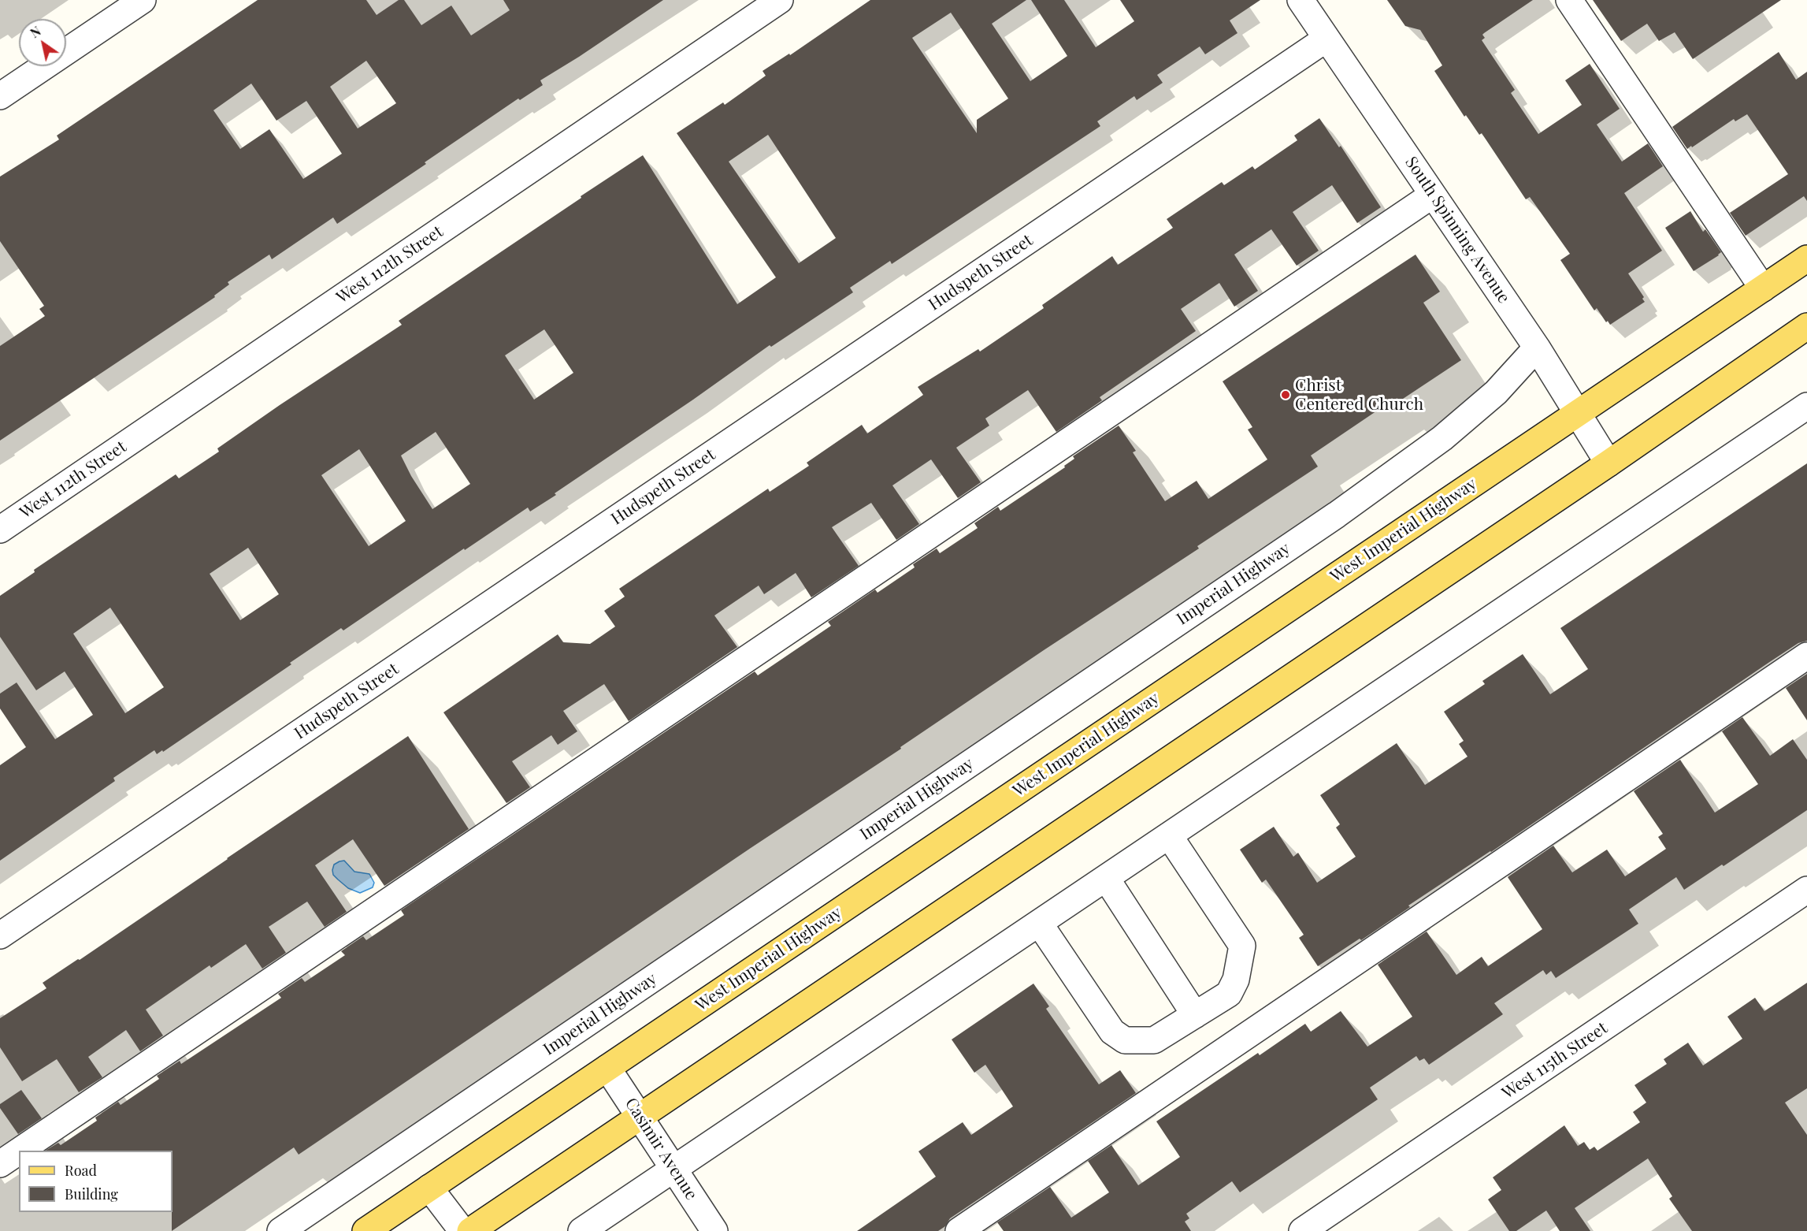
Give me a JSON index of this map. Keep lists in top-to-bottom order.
{
  "streets": {
    "main road": ["West Imperial Highway"],
    "street": [
      "South Spinning Avenue",
      "West 112th Street",
      "Hudspeth Street",
      "Imperial Highway",
      "West 115th Street",
      "Casimir Avenue"
    ]
  },
  "crossings": [
    ["South Spinning Avenue", "Hudspeth Street"],
    ["South Spinning Avenue", "West Imperial Highway"],
    ["South Spinning Avenue", "Imperial Highway"],
    ["West Imperial Highway", "Casimir Avenue"]
  ],
  "places": ["Christ Centered Church"],
  "legend": ["Road", "Building"],
  "north": "top left"
}
